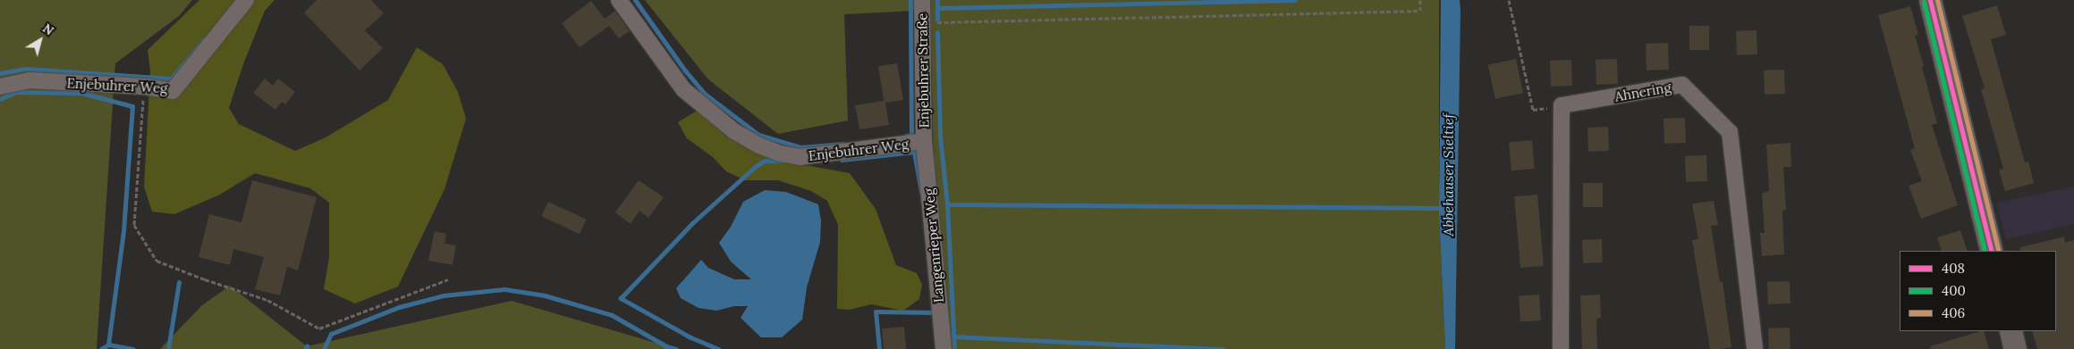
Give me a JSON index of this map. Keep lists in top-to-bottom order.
{
  "streets": {
    "street": [
      "Enjebuhrer Straße",
      "Enjebuhrer Weg",
      "Ahnering",
      "Langenrieper Weg"
    ]
  },
  "crossings": [
    ["Enjebuhrer Straße", "Enjebuhrer Weg"],
    ["Enjebuhrer Straße", "Langenrieper Weg"],
    ["Enjebuhrer Weg", "Langenrieper Weg"]
  ],
  "water": ["Abbehauser Sieltief"],
  "lines": ["transit line 408", "transit line 406", "transit line 400"],
  "legend": ["408", "400", "406"],
  "north": "top right"
}
